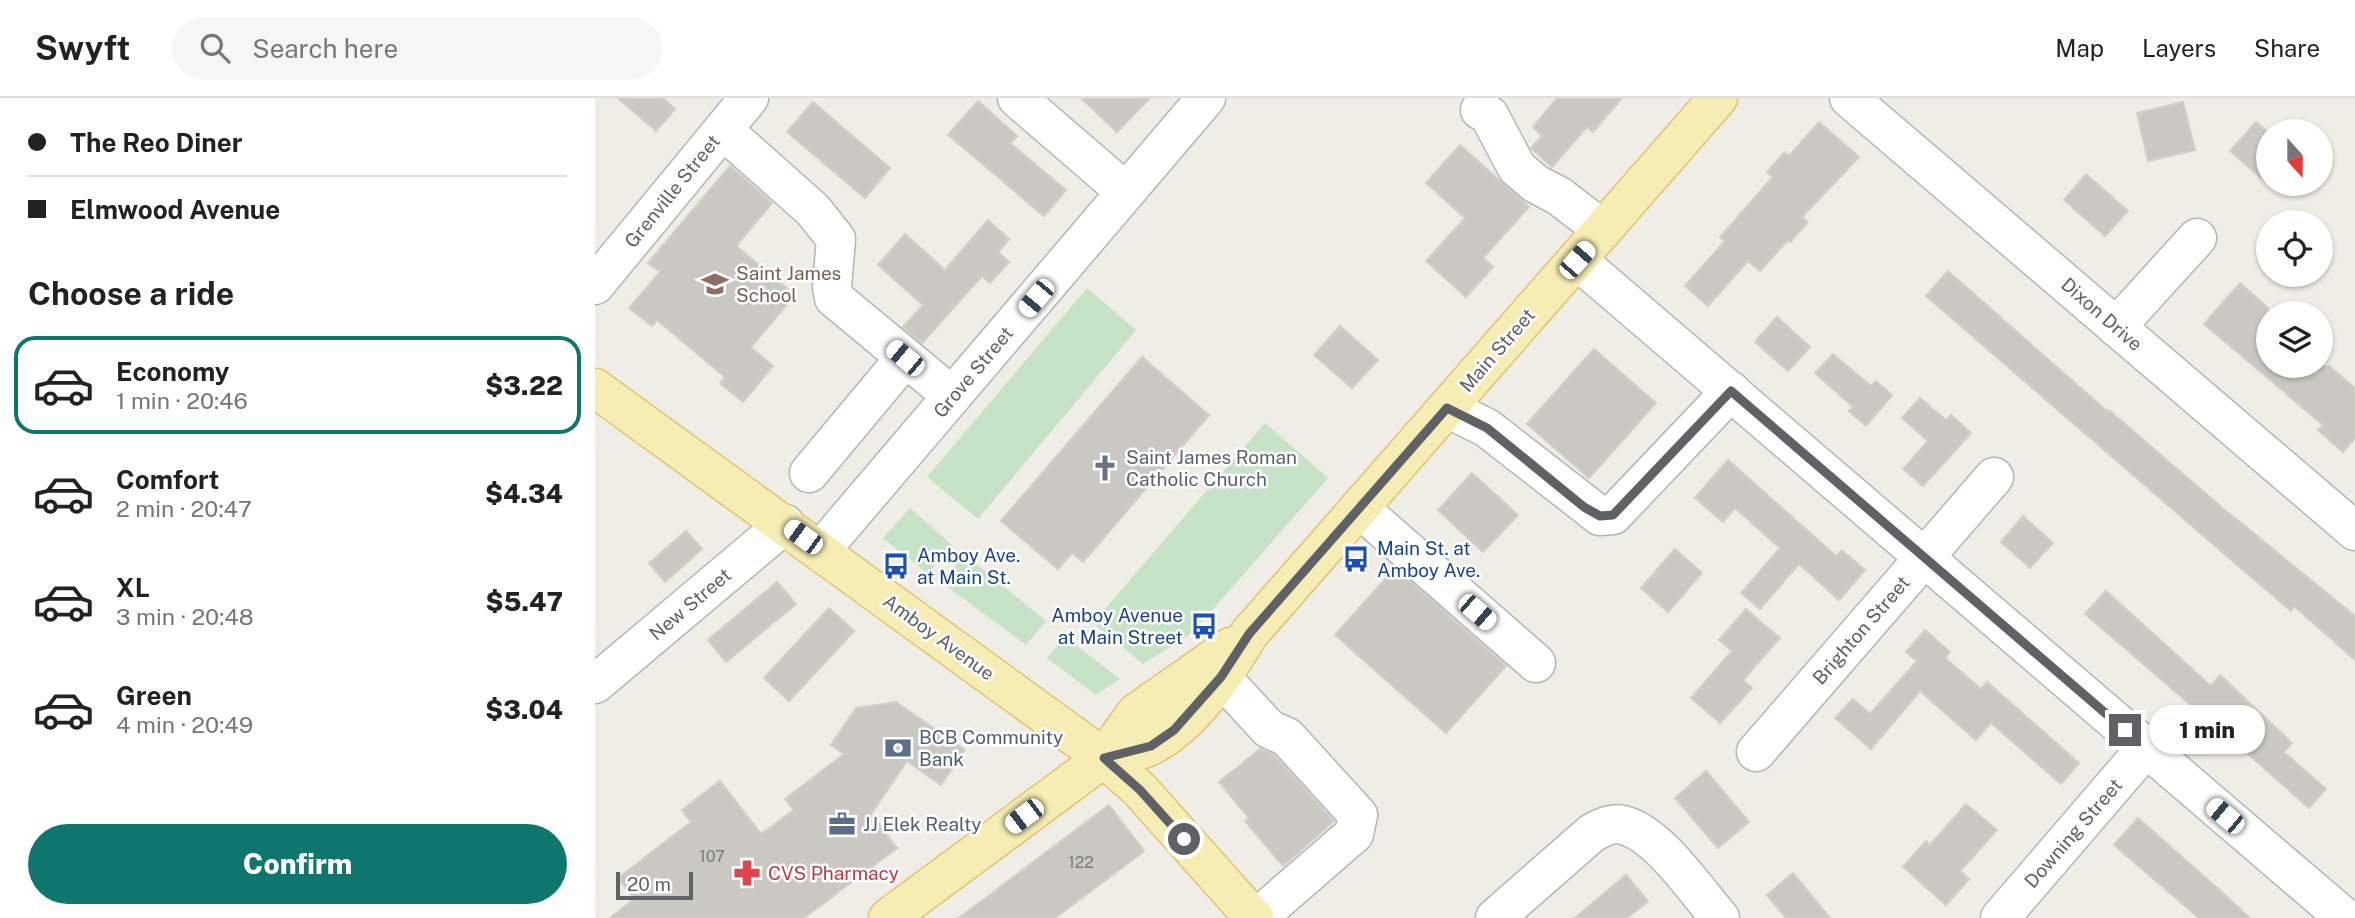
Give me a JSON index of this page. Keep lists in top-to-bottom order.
{
  "streets": {
    "main road": ["Main Street", "Amboy Avenue"],
    "street": [
      "Grenville Street",
      "Dixon Drive",
      "Grove Street",
      "New Street",
      "Brighton Street",
      "Downing Street"
    ]
  },
  "crossings": [
    ["Main Street", "Amboy Avenue"],
    ["Grove Street", "Amboy Avenue"],
    ["New Street", "Amboy Avenue"]
  ],
  "places": {
    "school or university": ["Saint James School"],
    "church": ["Saint James Roman Catholic Church"],
    "bus stop": ["Main St. at Amboy Ave.", "Amboy Ave. at Main St.", "Amboy Avenue at Main Street"],
    "bank": ["BCB Community Bank"],
    "office": ["JJ Elek Realty"],
    "pharmacy": ["CVS Pharmacy"]
  },
  "house_numbers": ["107", "122"],
  "scale_bar": "20 m",
  "north": "bottom",
  "page": {
    "header": "Swyft",
    "search": "Search here",
    "nav": ["Map", "Layers", "Share"],
    "banner": ["The Reo Diner", "Elmwood Avenue"],
    "heading": "Choose a ride",
    "list": [
      {
        "name": "Economy",
        "note": "1 min · 20:46",
        "value": "$3.22"
      },
      {
        "name": "Comfort",
        "note": "2 min · 20:47",
        "value": "$4.34"
      },
      {
        "name": "XL",
        "note": "3 min · 20:48",
        "value": "$5.47"
      },
      {
        "name": "Green",
        "note": "4 min · 20:49",
        "value": "$3.04"
      }
    ],
    "bubble": "1 min",
    "buttons": "Confirm",
    "scale": "20 m"
  }
}
